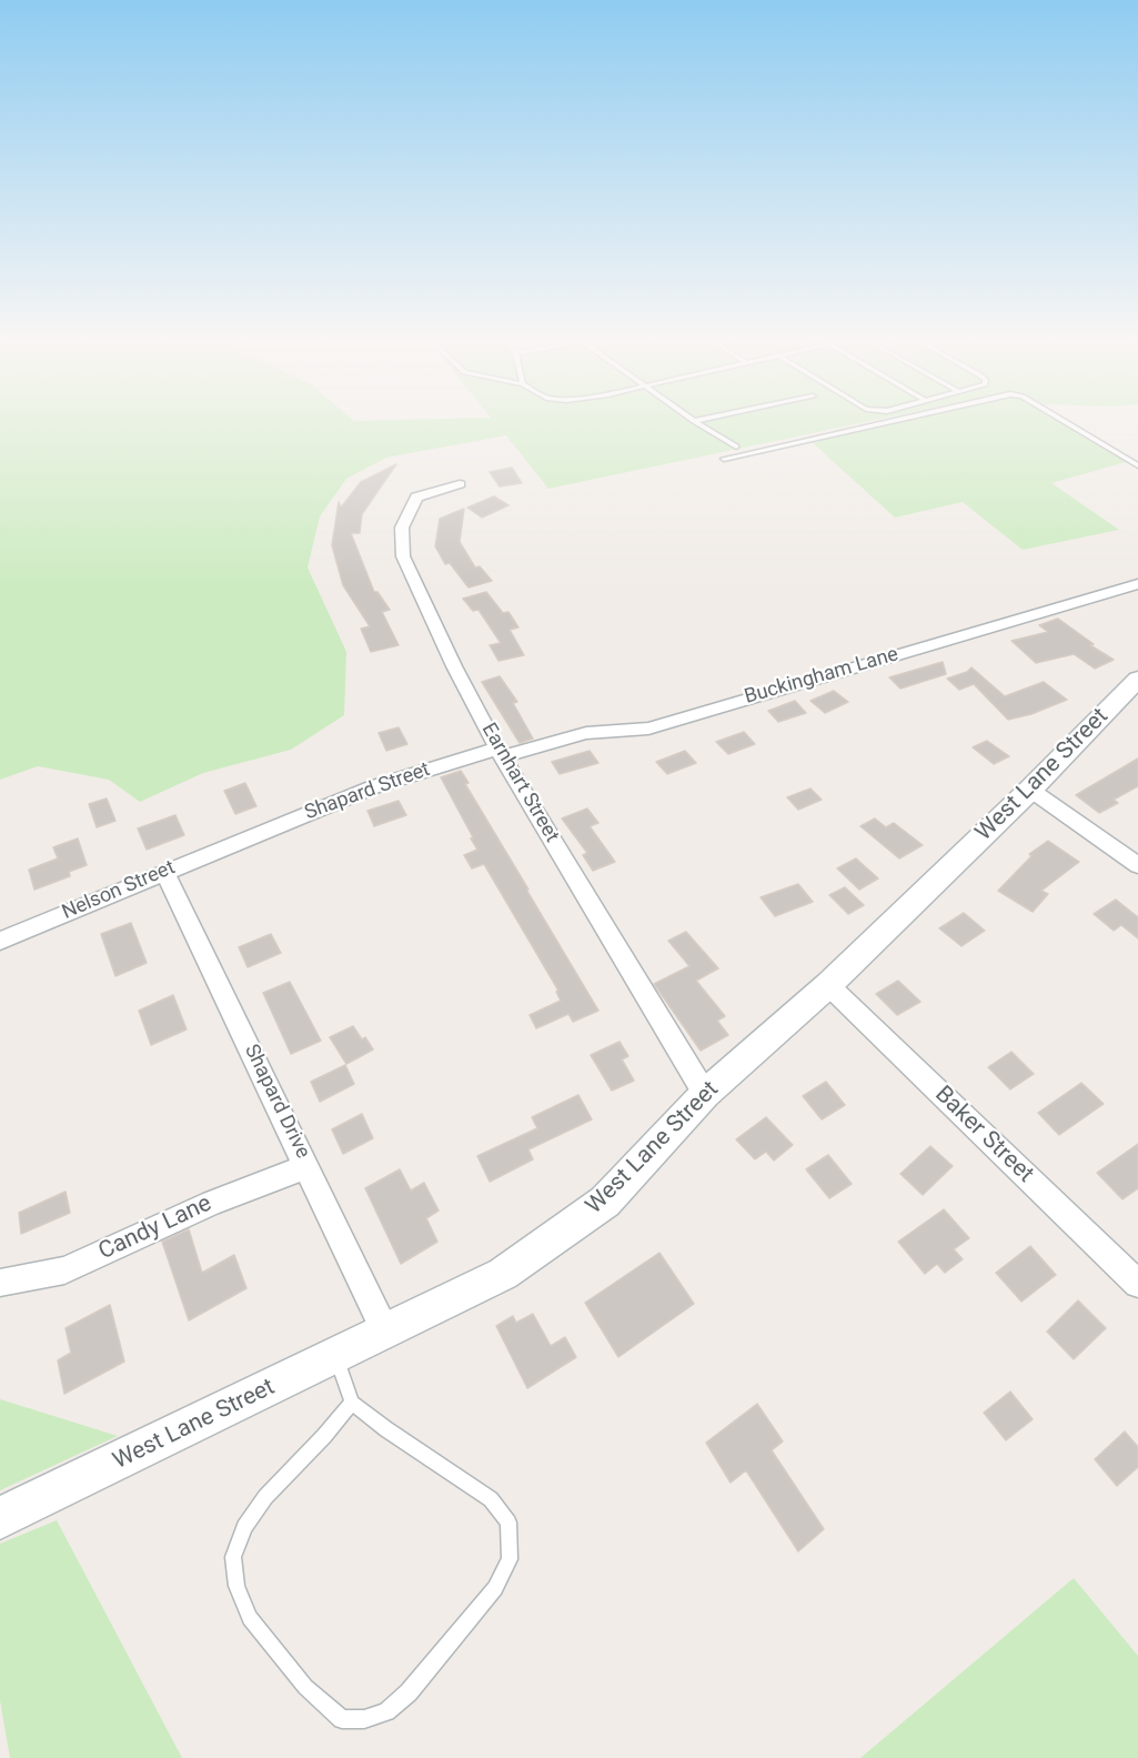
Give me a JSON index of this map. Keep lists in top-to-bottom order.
{
  "streets": {
    "street": [
      "Buckingham Lane",
      "West Lane Street",
      "Earnhart Street",
      "Shapard Street",
      "Nelson Street",
      "Shapard Drive",
      "Baker Street",
      "Candy Lane"
    ]
  },
  "crossings": [
    ["Buckingham Lane", "Earnhart Street"],
    ["Buckingham Lane", "Shapard Street"],
    ["West Lane Street", "Earnhart Street"],
    ["West Lane Street", "Shapard Drive"],
    ["West Lane Street", "Baker Street"],
    ["Earnhart Street", "Shapard Street"],
    ["Shapard Street", "Nelson Street"],
    ["Nelson Street", "Shapard Drive"],
    ["Shapard Drive", "Candy Lane"]
  ]
}
